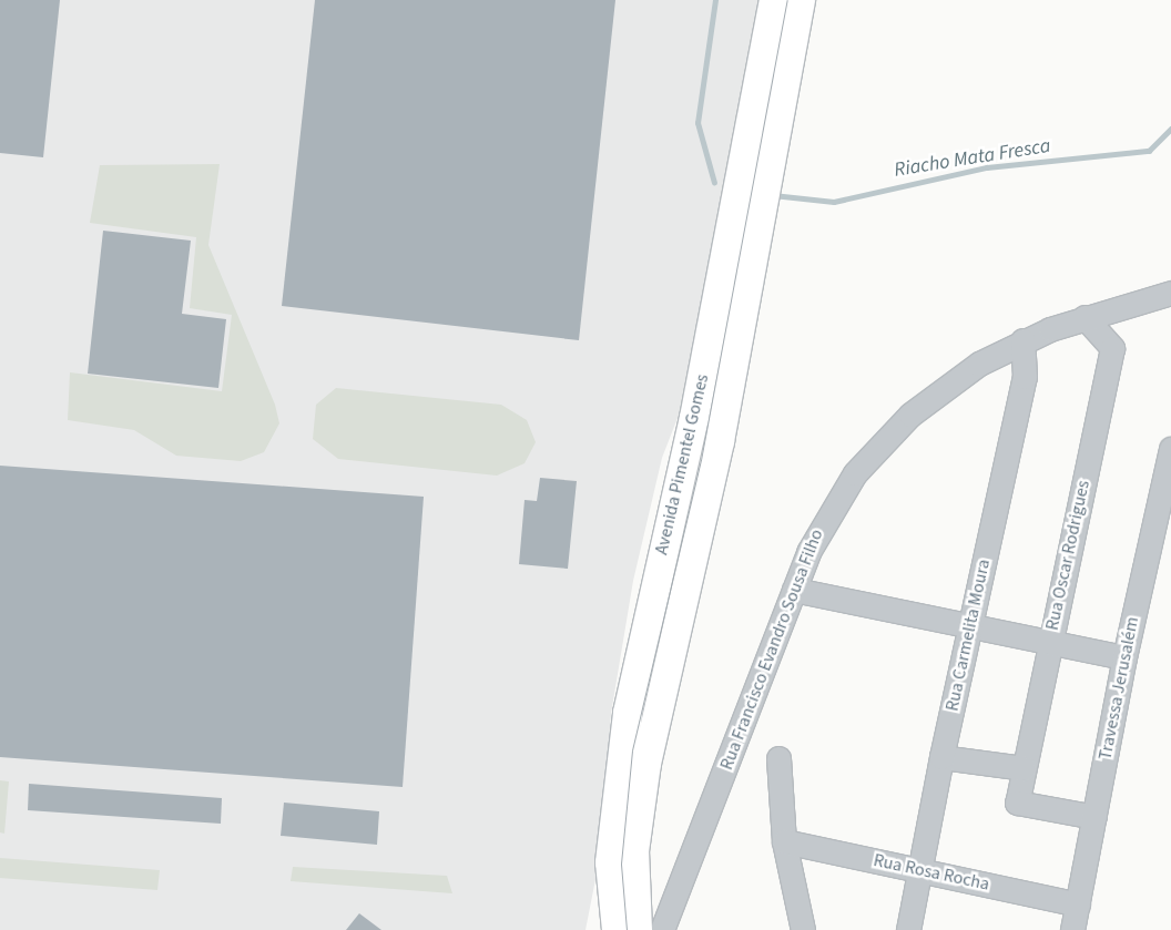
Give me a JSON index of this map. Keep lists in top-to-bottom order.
{
  "streets": {
    "main road": ["Avenida Pimentel Gomes"],
    "street": [
      "Rua Oscar Rodrigues",
      "Rua Carmelita Moura",
      "Rua Francisco Evandro Sousa Filho",
      "Travessa Jerusalém",
      "Rua Rosa Rocha"
    ]
  },
  "crossings": [
    ["Rua Oscar Rodrigues", "Rua Francisco Evandro Sousa Filho"],
    ["Rua Oscar Rodrigues", "Travessa Jerusalém"],
    ["Rua Carmelita Moura", "Rua Francisco Evandro Sousa Filho"],
    ["Rua Carmelita Moura", "Rua Rosa Rocha"],
    ["Travessa Jerusalém", "Rua Rosa Rocha"]
  ],
  "water": ["Riacho Mata Fresca"]
}
